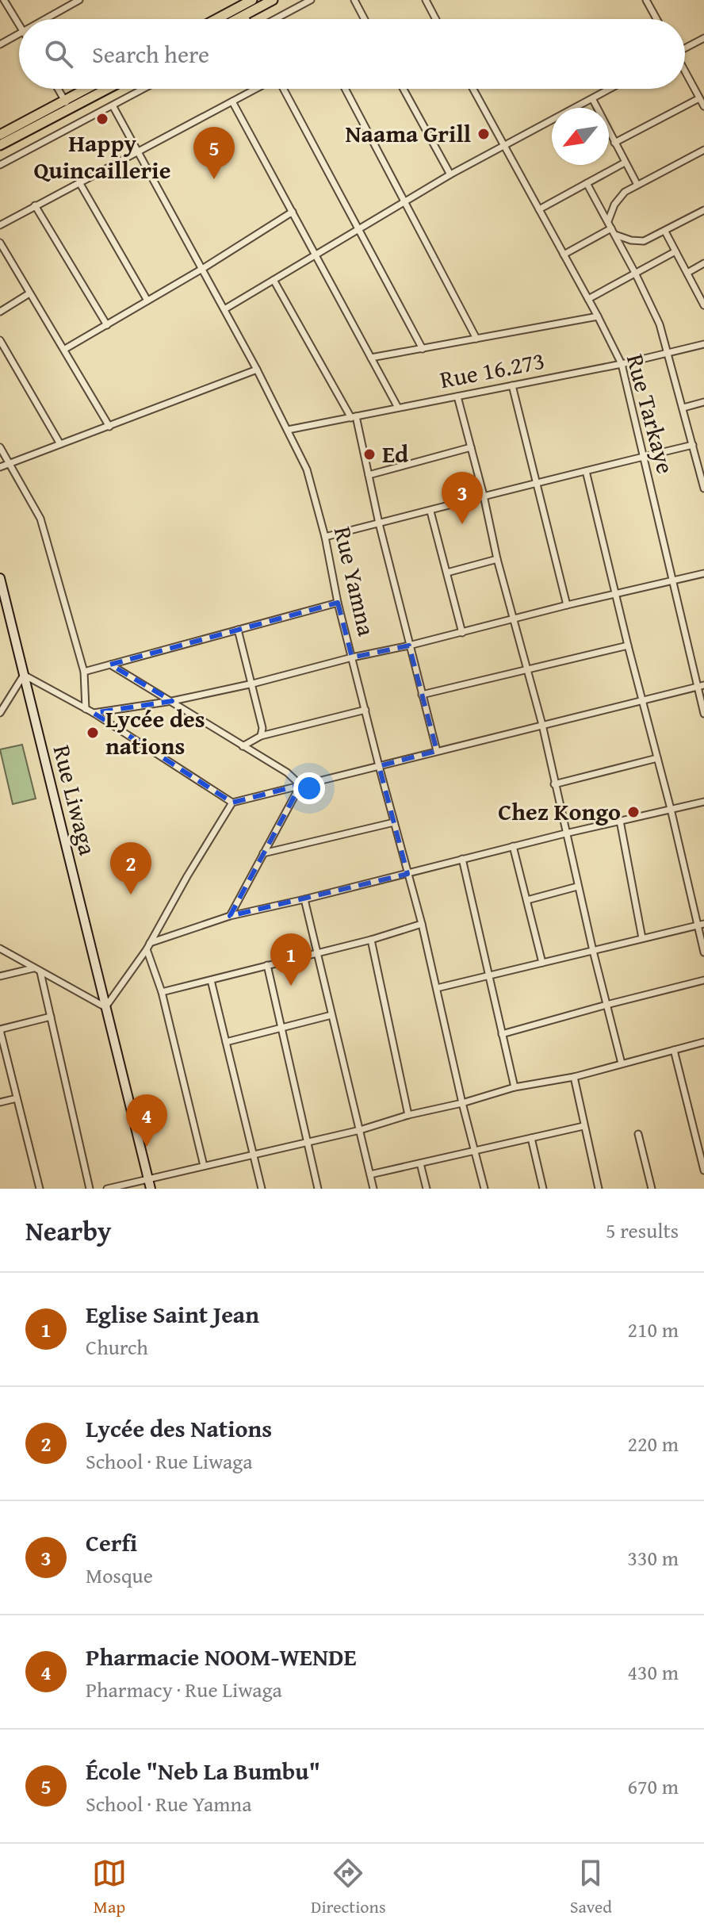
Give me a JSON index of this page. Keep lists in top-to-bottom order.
{
  "streets": {
    "main road": ["Rue Liwaga"],
    "street": ["Rue 16.273", "Rue Tarkaye", "Rue Yamna"]
  },
  "crossings": [
    ["Rue 16.273", "Rue Tarkaye"],
    ["Rue 16.273", "Rue Yamna"]
  ],
  "places": [
    "Happy Quincaillerie",
    "Naama Grill",
    "Ed",
    "Lycée des nations",
    "Chez Kongo"
  ],
  "north": "bottom left",
  "page": {
    "search": "Search here",
    "pins": [
      "5",
      "3",
      "2",
      "1",
      "4"
    ],
    "heading": ["Nearby", "5 results"],
    "list": [
      {
        "mark": "1",
        "name": "Eglise Saint Jean",
        "note": "Church",
        "value": "210 m"
      },
      {
        "mark": "2",
        "name": "Lycée des Nations",
        "note": "School · Rue Liwaga",
        "value": "220 m"
      },
      {
        "mark": "3",
        "name": "Cerfi",
        "note": "Mosque",
        "value": "330 m"
      },
      {
        "mark": "4",
        "name": "Pharmacie NOOM-WENDE",
        "note": "Pharmacy · Rue Liwaga",
        "value": "430 m"
      },
      {
        "mark": "5",
        "name": "École \"Neb La Bumbu\"",
        "note": "School · Rue Yamna",
        "value": "670 m"
      }
    ],
    "nav": ["Map", "Directions", "Saved"]
  }
}
